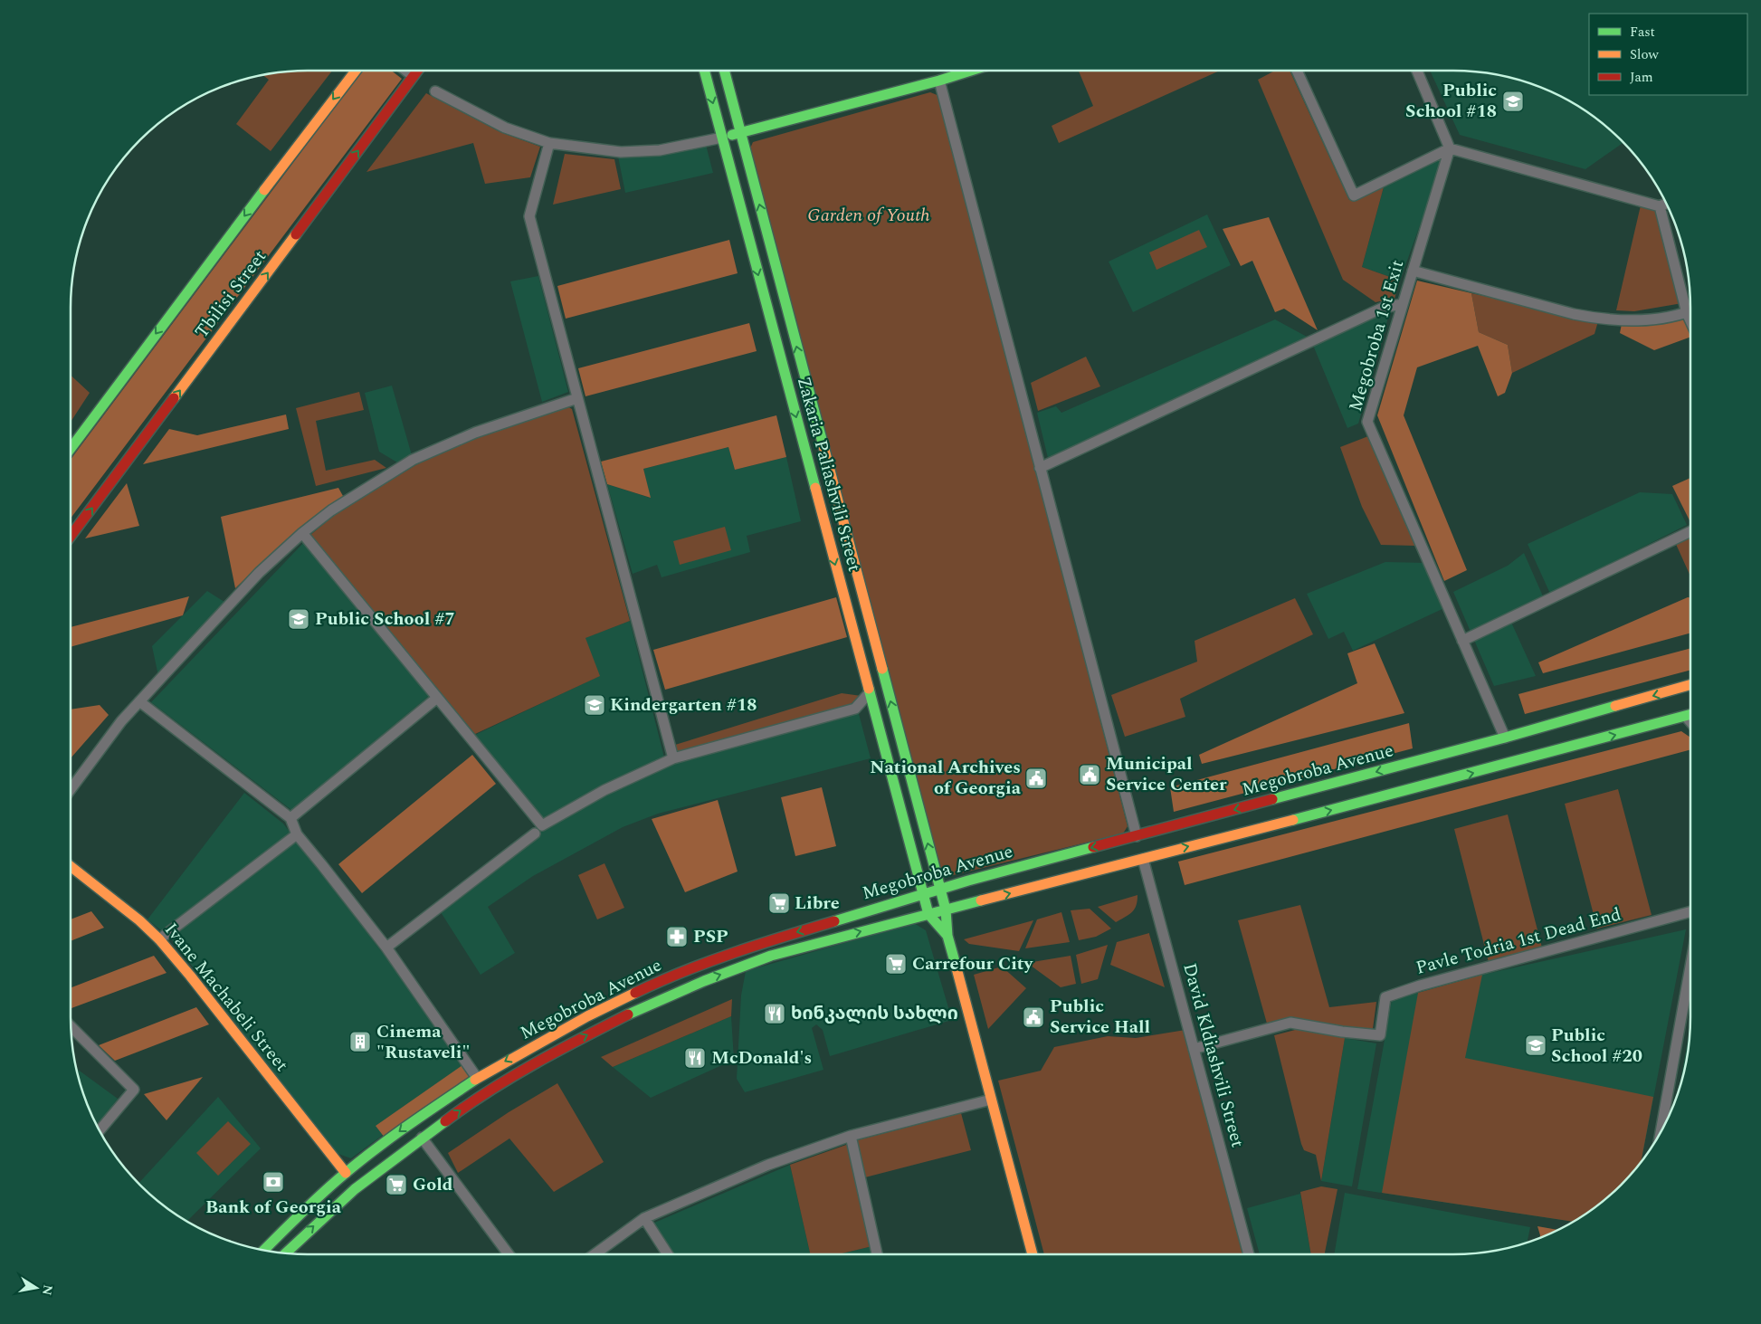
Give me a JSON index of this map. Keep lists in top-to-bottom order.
{
  "streets": {
    "main road": [
      "Tbilisi Street",
      "Zakaria Paliashvili Street",
      "Megobroba Avenue",
      "Ivane Machabeli Street"
    ],
    "street": ["Megobroba 1st Exit", "Pavle Todria 1st Dead End", "David Kldiashvili Street"]
  },
  "crossings": [
    ["Megobroba 1st Exit", "Megobroba Avenue"],
    ["Zakaria Paliashvili Street", "Megobroba Avenue"],
    ["Megobroba Avenue", "Ivane Machabeli Street"],
    ["Megobroba Avenue", "David Kldiashvili Street"],
    ["Pavle Todria 1st Dead End", "David Kldiashvili Street"]
  ],
  "parks": ["Garden of Youth"],
  "places": {
    "school or university": [
      "Public School #18",
      "Public School #7",
      "Kindergarten #18",
      "Public School #20"
    ],
    "public building": ["Municipal Service Center", "National Archives of Georgia", "Public Service Hall"],
    "supermarket": ["Libre", "Carrefour City", "Gold"],
    "pharmacy": ["PSP"],
    "restaurant": ["ხინკალის სახლი", "McDonald's"],
    "building": ["Cinema \"Rustaveli\""],
    "bank": ["Bank of Georgia"]
  },
  "legend": ["Fast", "Slow", "Jam"],
  "north": "right"
}
